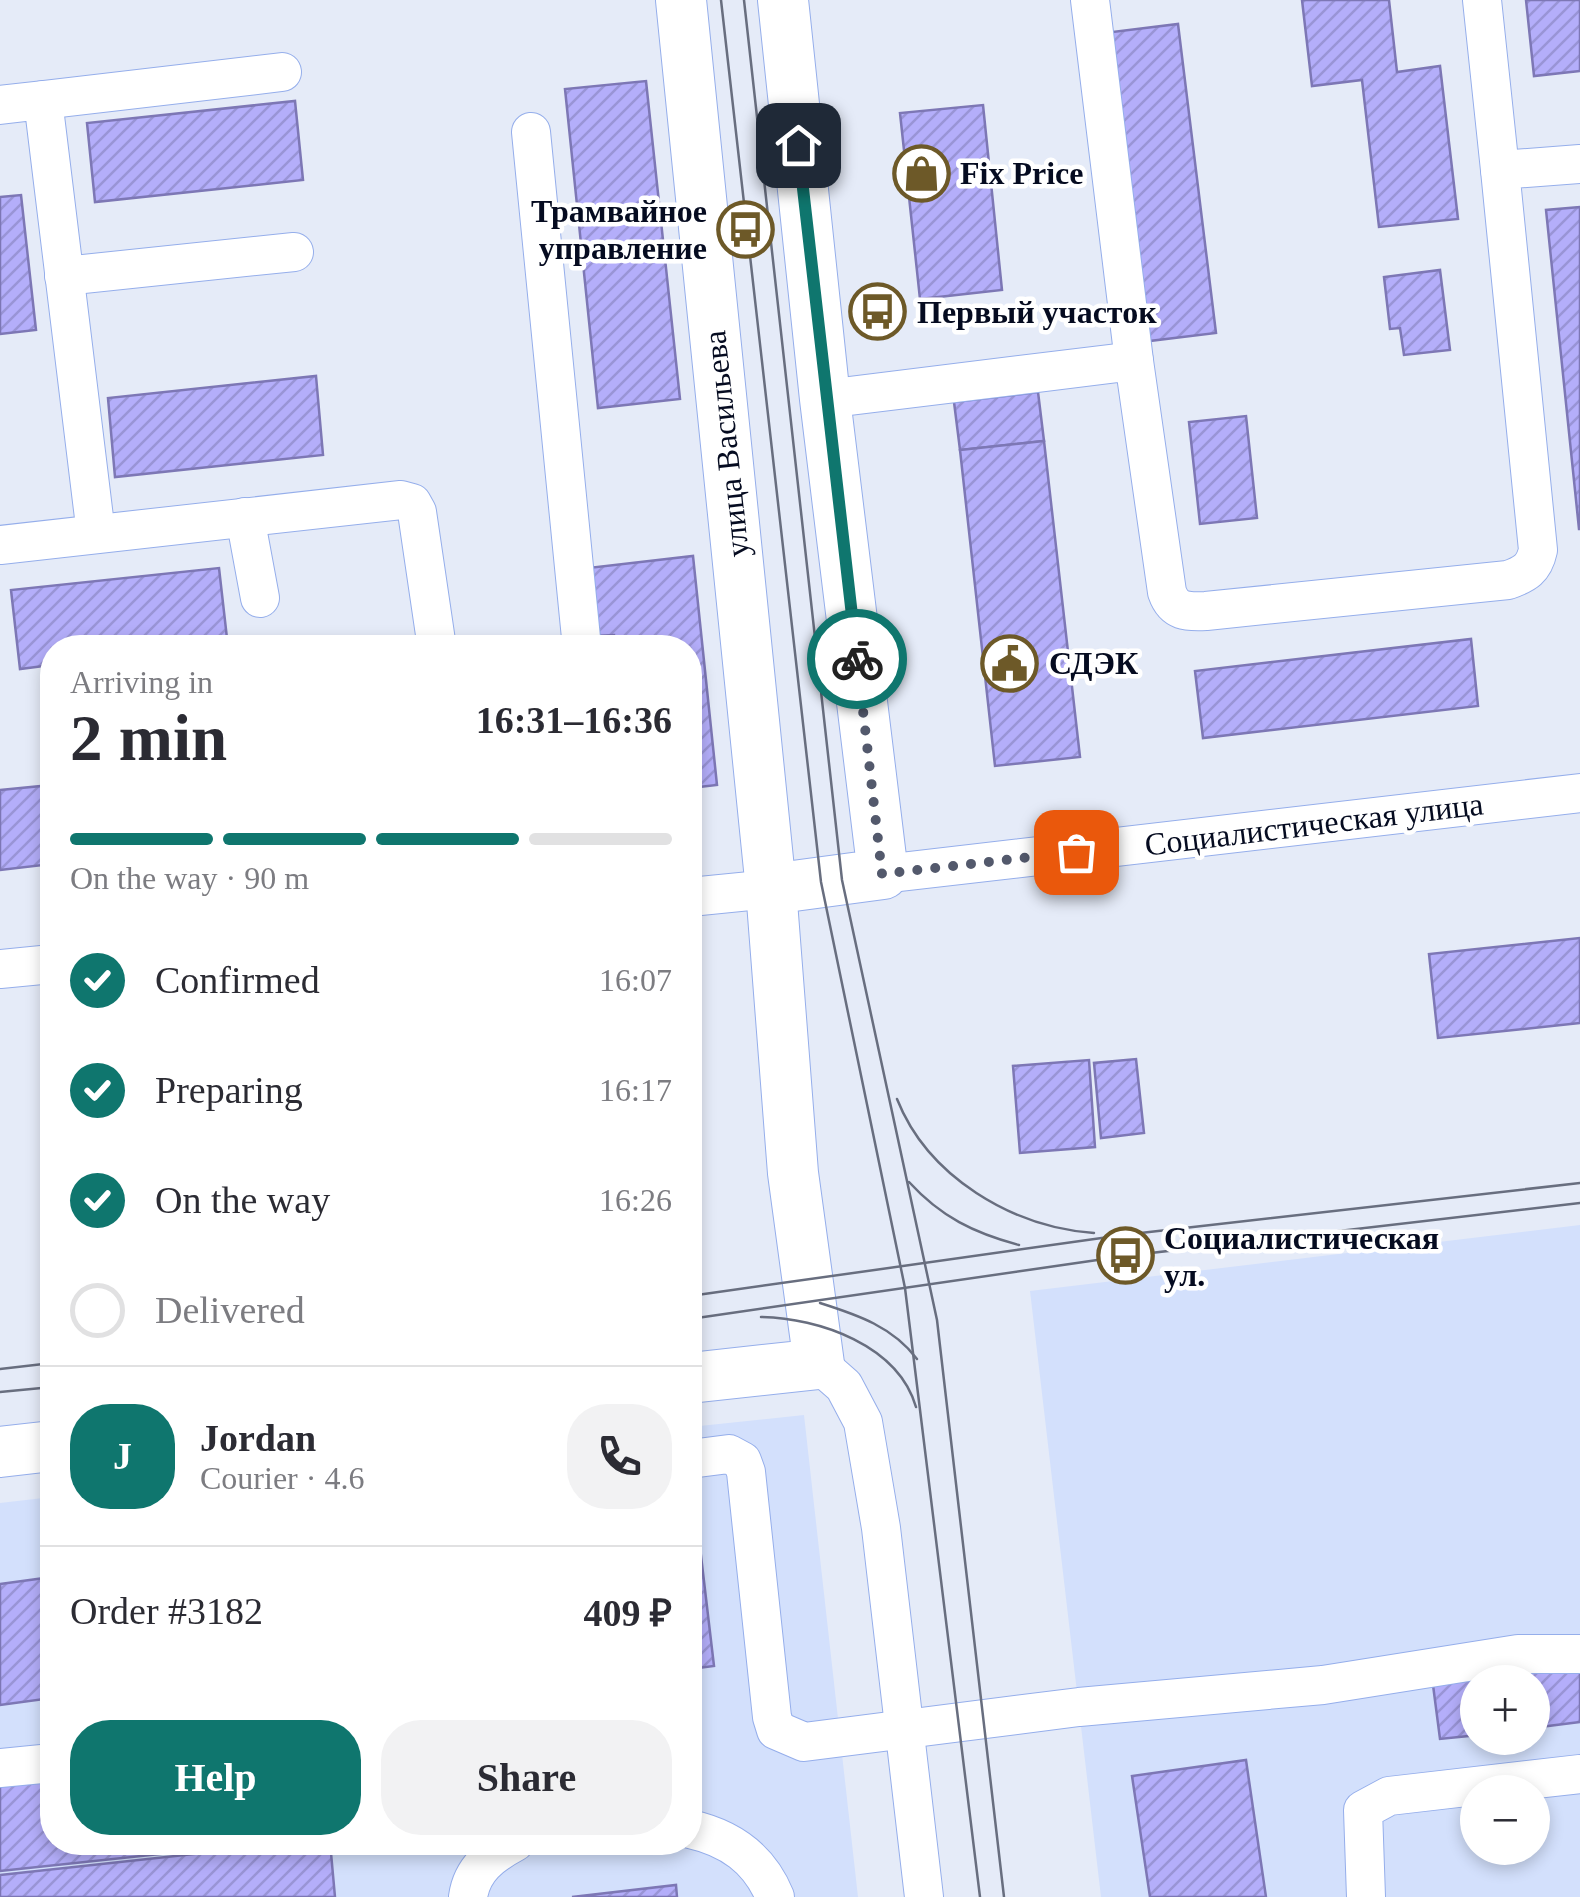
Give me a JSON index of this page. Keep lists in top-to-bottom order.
{
  "streets": {
    "main road": ["улица Васильева", "Социалистическая улица"]
  },
  "crossings": [
    ["улица Васильева", "Социалистическая улица"]
  ],
  "places": {
    "shop": ["Fix Price"],
    "bus stop": ["Трамвайное управление", "Первый участок", "Социалистическая ул."],
    "public building": ["СДЭК"]
  },
  "page": {
    "heading": ["2 min", "Arriving in", "16:31–16:36"],
    "panel": [
      "Jordan",
      "Courier · 4.6",
      "Order #3182",
      "409 ₽"
    ],
    "bar": "On the way · 90 m",
    "list": [
      ["Confirmed", "16:07"],
      ["Preparing", "16:17"],
      ["On the way", "16:26"],
      "Delivered"
    ],
    "round": "J",
    "map_buttons": ["+", "−"],
    "buttons": ["Help", "Share"]
  }
}
